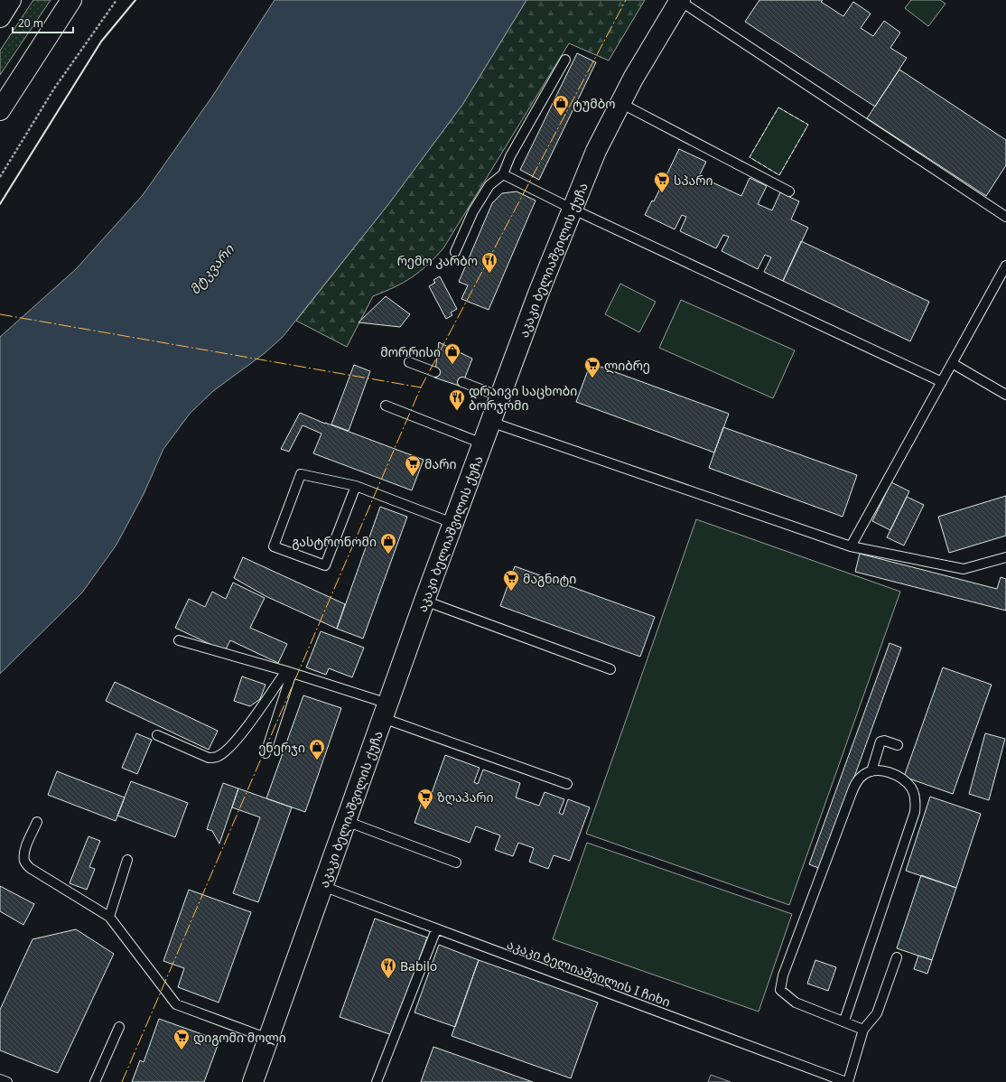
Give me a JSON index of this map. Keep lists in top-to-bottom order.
{
  "streets": {
    "main road": ["აკაკი ბელიაშვილის ქუჩა"],
    "lane": ["აკაკი ბელიაშვილის I ჩიხი"]
  },
  "crossings": [
    ["აკაკი ბელიაშვილის ქუჩა", "აკაკი ბელიაშვილის I ჩიხი"]
  ],
  "water": ["მტკვარი"],
  "places": {
    "shop": [
      "ტუმბო",
      "მორრისი",
      "გასტრონომი",
      "ენერჯი"
    ],
    "supermarket": [
      "სპარი",
      "ლიბრე",
      "მარი",
      "მაგნიტი",
      "ზღაპარი",
      "დიგომი მოლი"
    ],
    "restaurant": ["რემო კარბო", "დრაივი საცხობი ბორჯომი", "Babilo"]
  },
  "scale_bar": "20 m"
}
